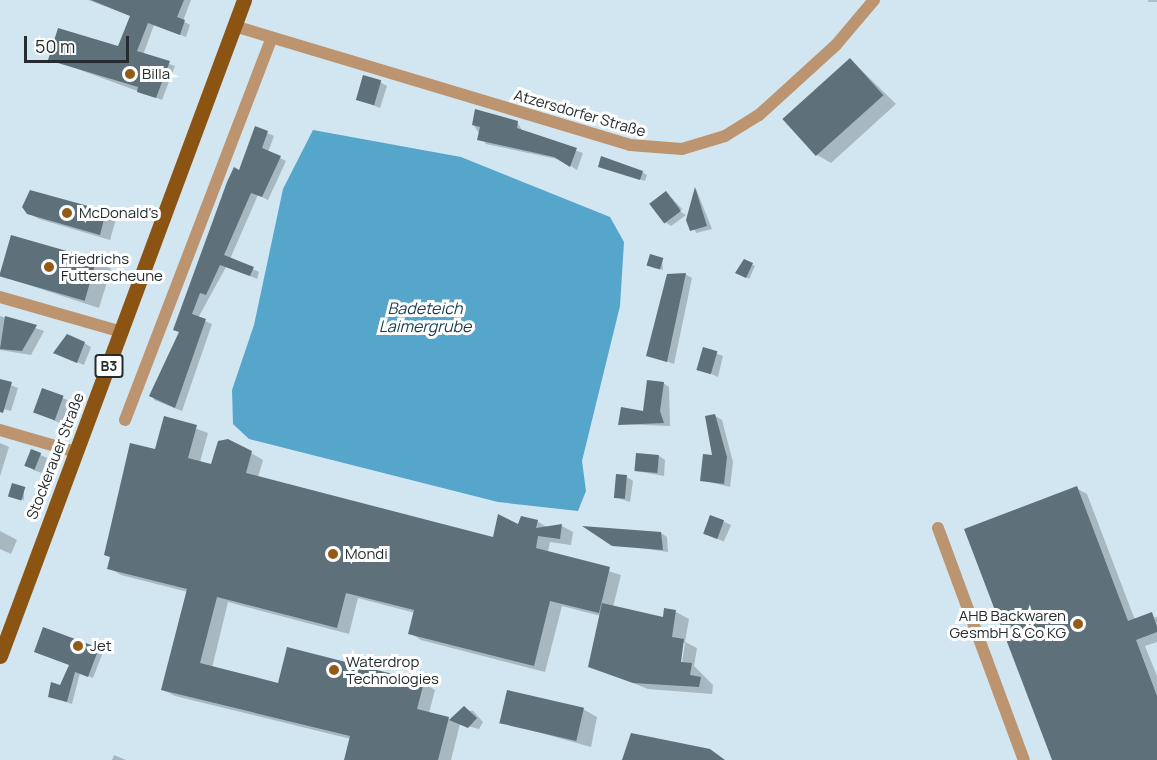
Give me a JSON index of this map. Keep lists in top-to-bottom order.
{
  "streets": {
    "main road": ["B3", "Stockerauer Straße"],
    "street": ["Atzersdorfer Straße"]
  },
  "crossings": [
    ["Atzersdorfer Straße", "B3"],
    ["Atzersdorfer Straße", "Stockerauer Straße"],
    ["B3", "Stockerauer Straße"]
  ],
  "water": ["Badeteich Laimergrube"],
  "places": [
    "Billa",
    "McDonald's",
    "Friedrichs Futterscheune",
    "Mondi",
    "AHB Backwaren GesmbH & Co KG",
    "Jet",
    "Waterdrop Technologies"
  ],
  "scale_bar": "50 m"
}
